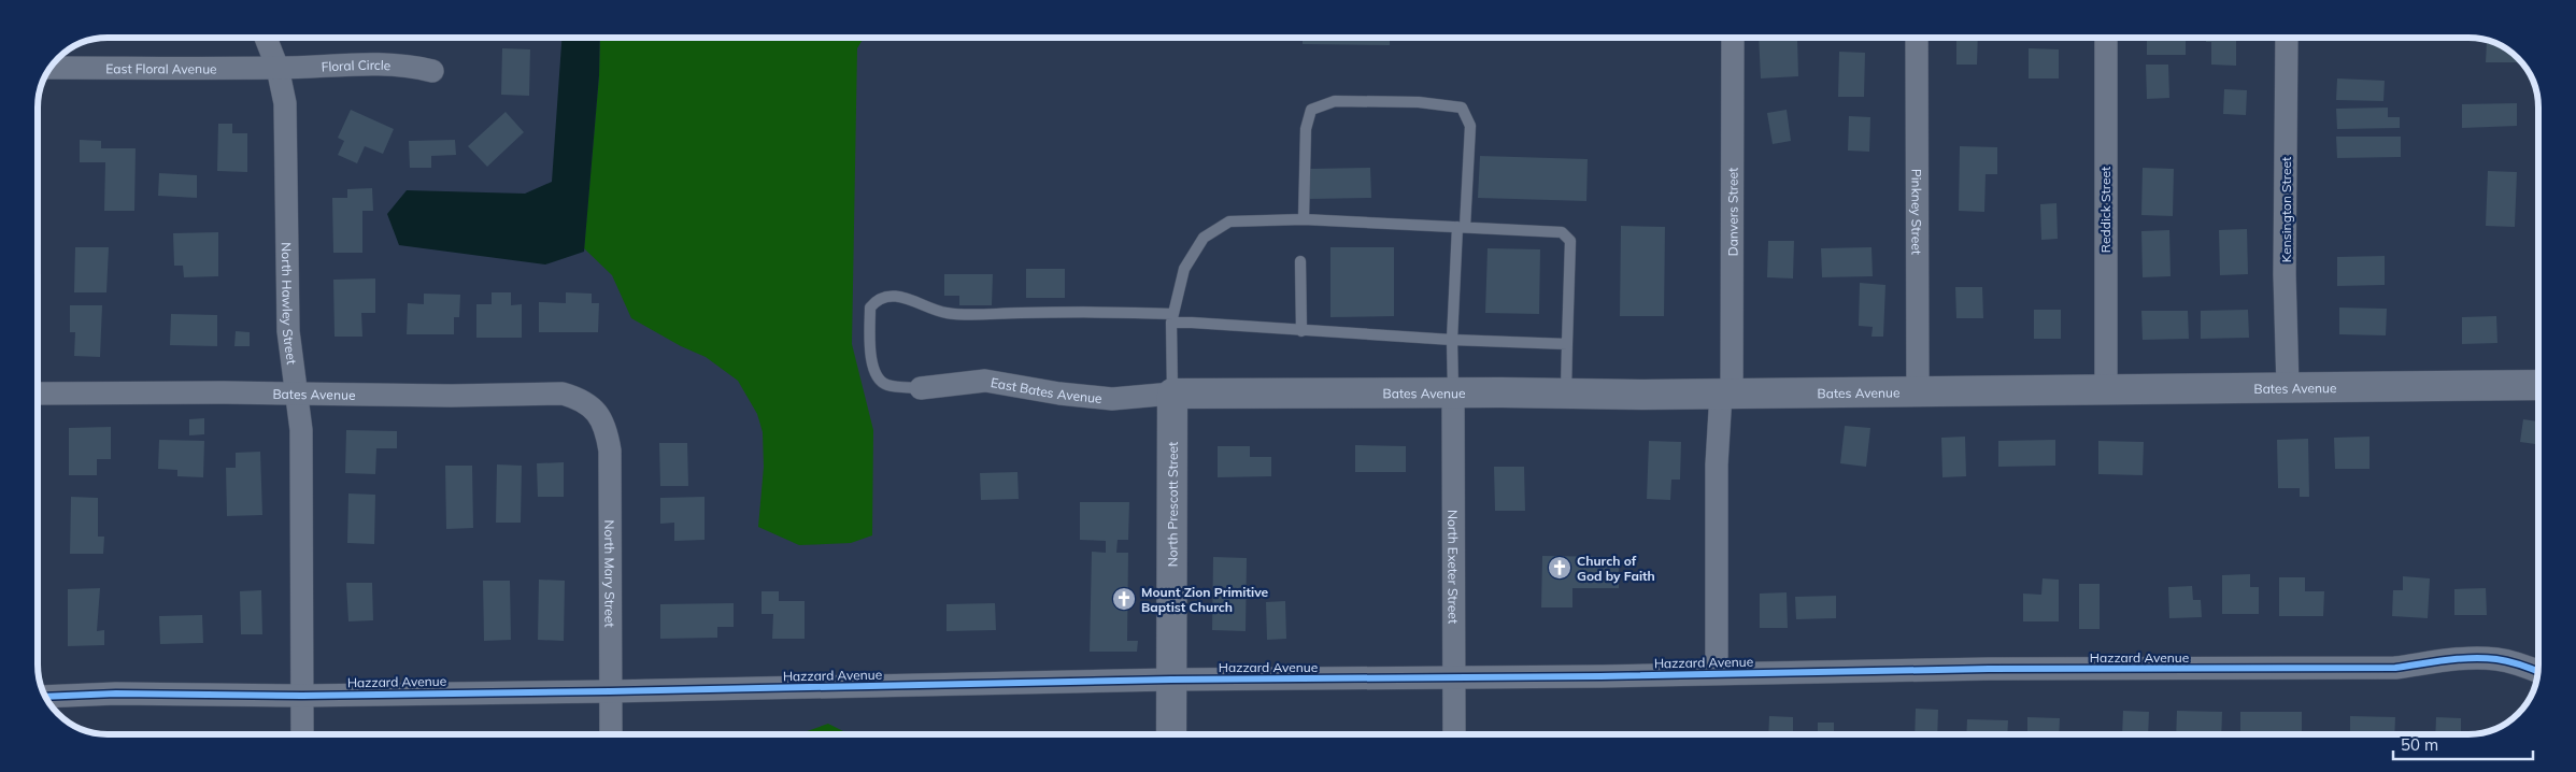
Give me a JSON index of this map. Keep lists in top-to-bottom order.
{
  "streets": {
    "street": [
      "Floral Circle",
      "East Floral Avenue",
      "Reddick Street",
      "Kensington Street",
      "Pinkney Street",
      "Danvers Street",
      "North Hawley Street",
      "Bates Avenue",
      "East Bates Avenue",
      "North Prescott Street",
      "North Exeter Street",
      "North Mary Street",
      "Hazzard Avenue"
    ]
  },
  "crossings": [
    ["Floral Circle", "East Floral Avenue"],
    ["Floral Circle", "North Hawley Street"],
    ["East Floral Avenue", "North Hawley Street"],
    ["Reddick Street", "Bates Avenue"],
    ["Kensington Street", "Bates Avenue"],
    ["Pinkney Street", "Bates Avenue"],
    ["Danvers Street", "Bates Avenue"],
    ["Danvers Street", "Hazzard Avenue"],
    ["North Hawley Street", "Bates Avenue"],
    ["North Hawley Street", "Hazzard Avenue"],
    ["Bates Avenue", "East Bates Avenue"],
    ["Bates Avenue", "North Prescott Street"],
    ["Bates Avenue", "North Exeter Street"],
    ["Bates Avenue", "North Mary Street"],
    ["East Bates Avenue", "North Prescott Street"],
    ["North Prescott Street", "Hazzard Avenue"],
    ["North Exeter Street", "Hazzard Avenue"],
    ["North Mary Street", "Hazzard Avenue"]
  ],
  "places": {
    "church": ["Church of God by Faith", "Mount Zion Primitive Baptist Church"]
  },
  "scale_bar": "50 m"
}
